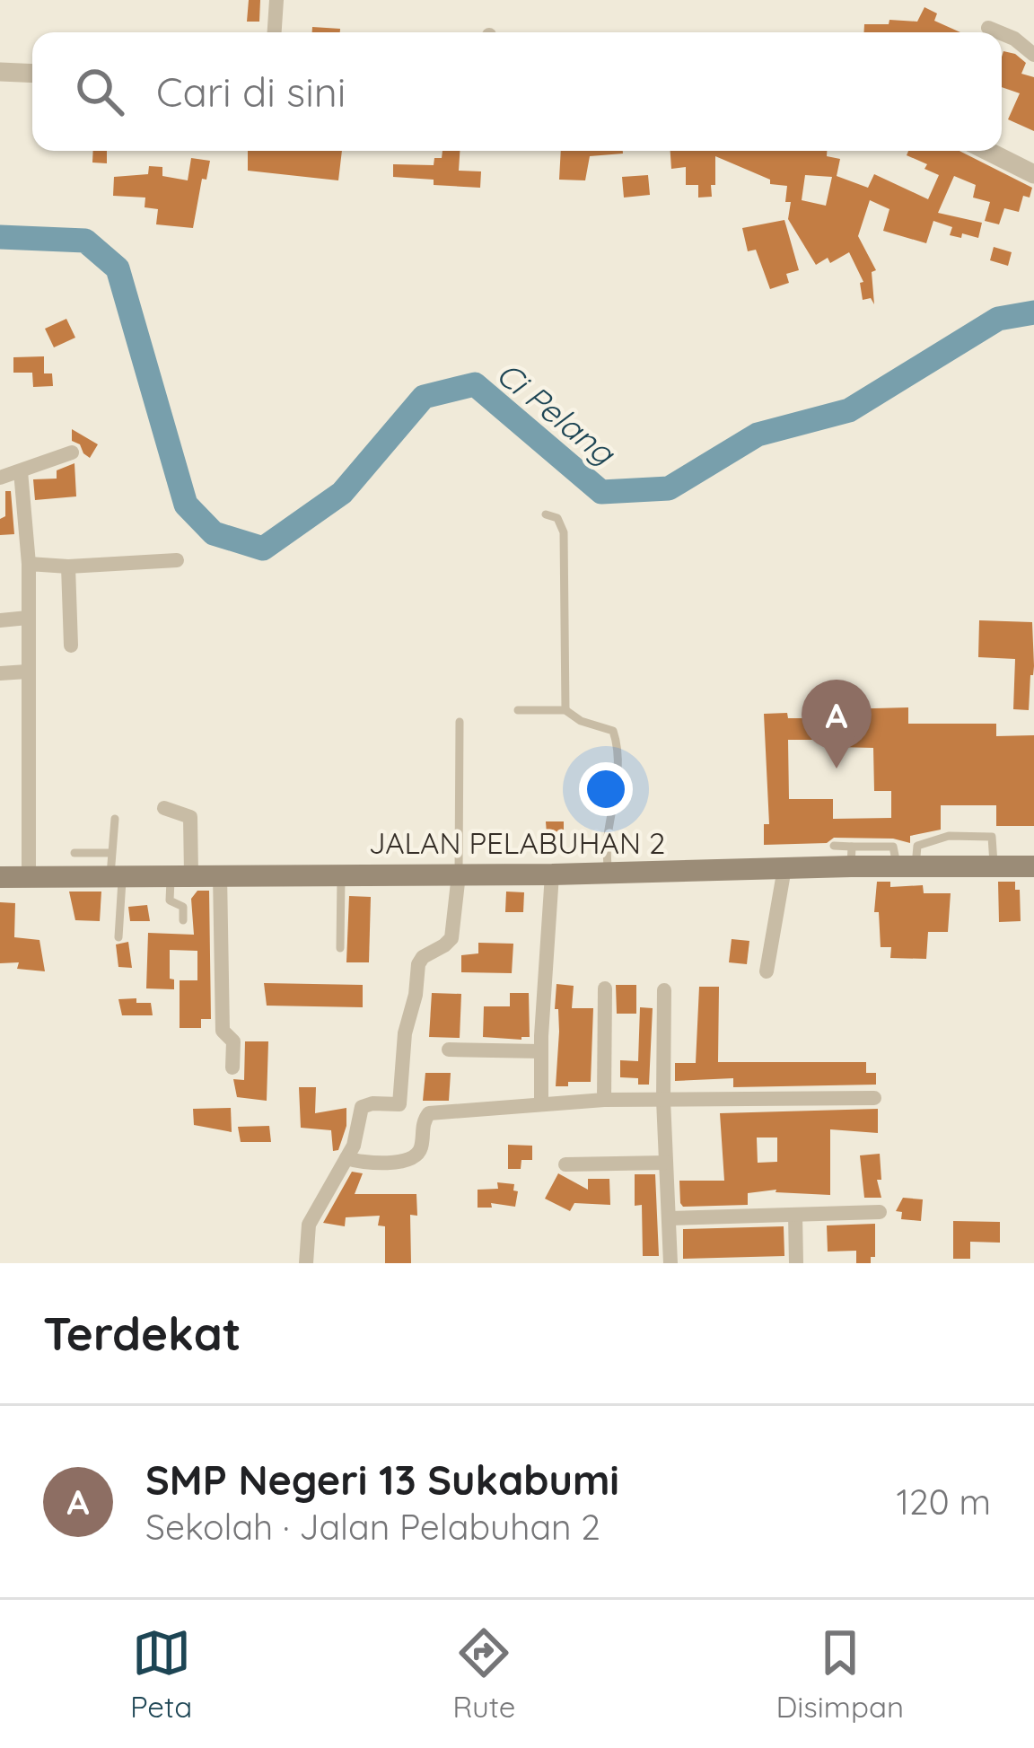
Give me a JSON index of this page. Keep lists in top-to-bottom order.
{
  "streets": {
    "main road": ["JALAN PELABUHAN 2"]
  },
  "water": ["Ci Pelang"],
  "page": {
    "search": "Cari di sini",
    "pins": "A",
    "heading": "Terdekat",
    "list": [
      {
        "mark": "A",
        "name": "SMP Negeri 13 Sukabumi",
        "note": "Sekolah · Jalan Pelabuhan 2",
        "value": "120 m"
      }
    ],
    "nav": ["Peta", "Rute", "Disimpan"]
  }
}
